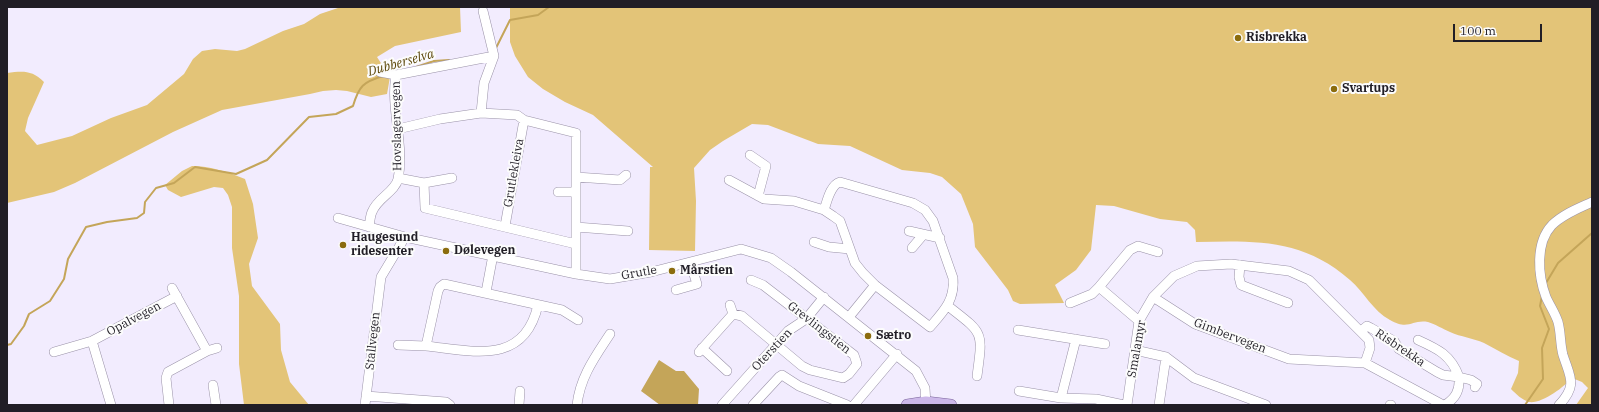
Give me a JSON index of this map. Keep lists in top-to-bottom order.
{
  "streets": {
    "street": [
      "Hovslagervegen",
      "Grutlekleiva",
      "Grutle",
      "Opalvegen",
      "Grevlingstien",
      "Gimbervegen",
      "Stallvegen",
      "Risbrekka",
      "Smalamyr",
      "Oterstien"
    ]
  },
  "crossings": [
    ["Hovslagervegen", "Grutle"],
    ["Grutle", "Stallvegen"],
    ["Grutle", "Oterstien"],
    ["Grevlingstien", "Oterstien"],
    ["Gimbervegen", "Smalamyr"],
    ["Risbrekka", "Smalamyr"]
  ],
  "water": ["Dubberselva"],
  "places": [
    "Risbrekka",
    "Svartups",
    "Haugesund ridesenter",
    "Dølevegen",
    "Mårstien",
    "Sætro"
  ],
  "scale_bar": "100 m"
}
